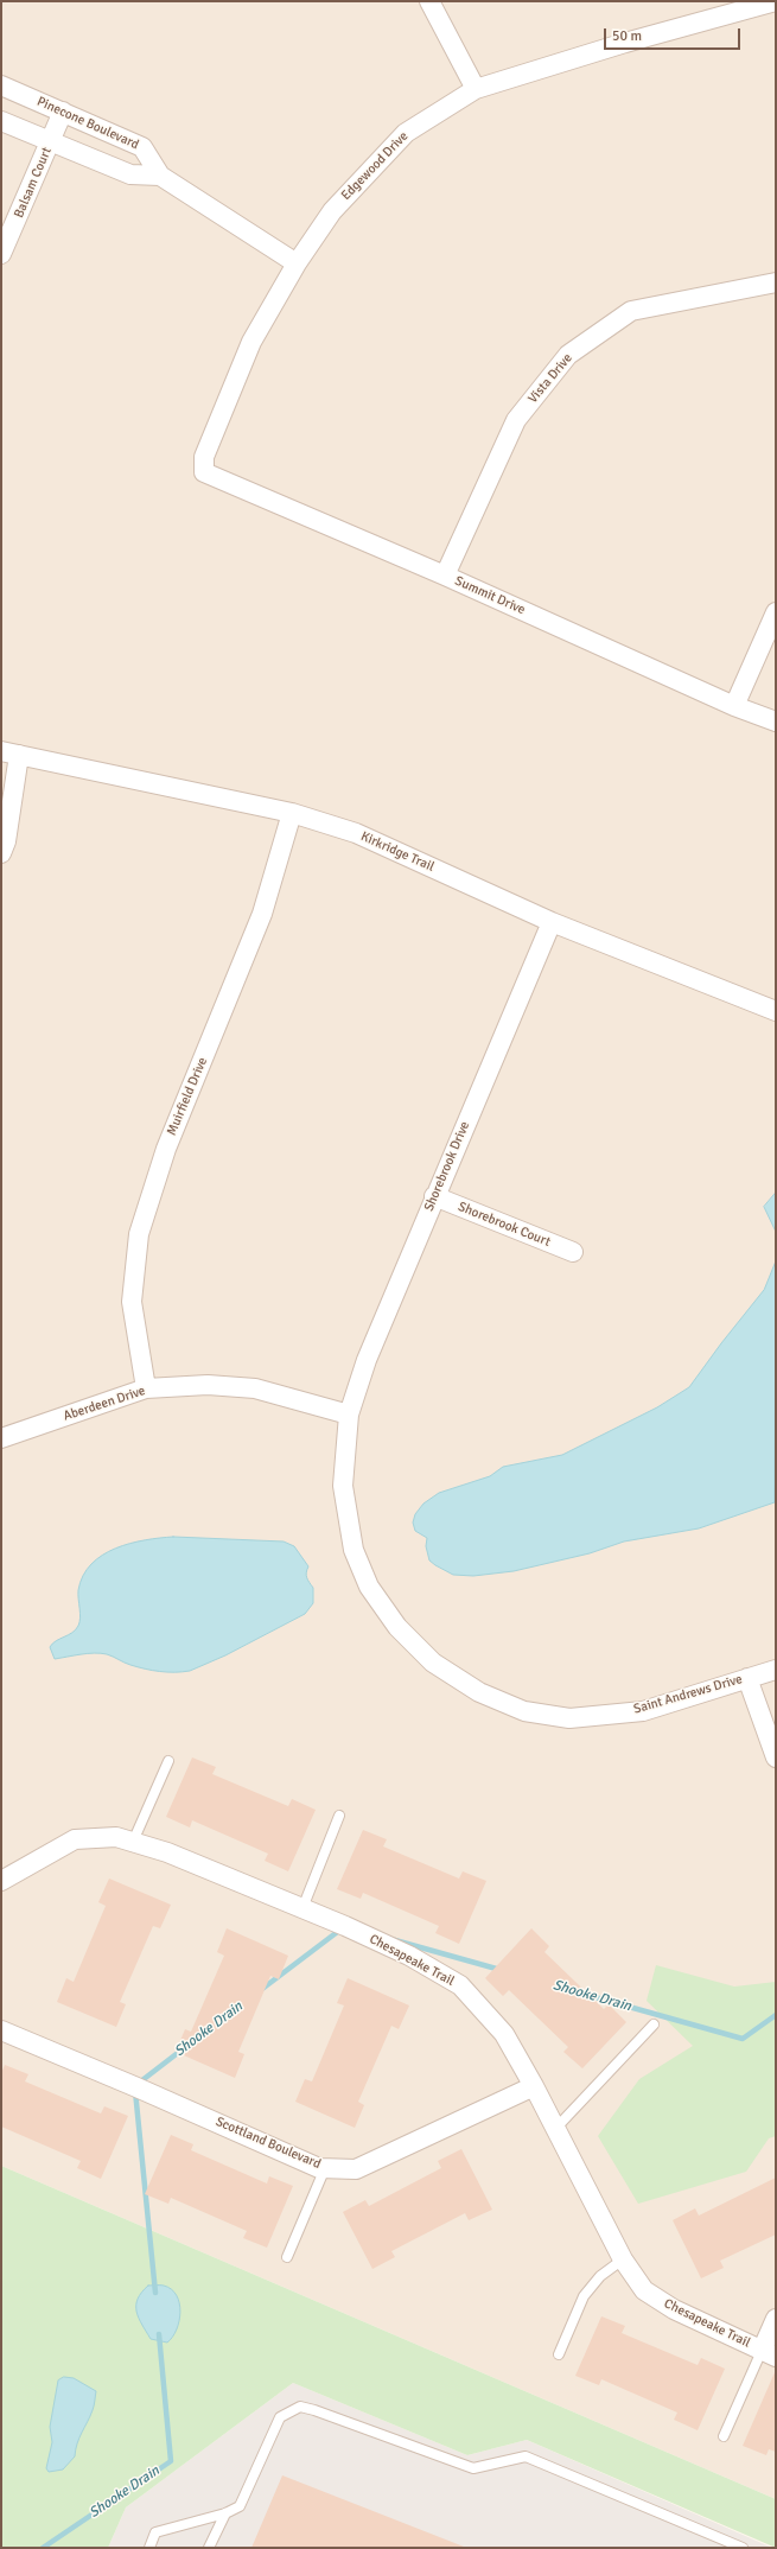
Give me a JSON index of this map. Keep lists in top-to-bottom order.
{
  "streets": {
    "street": [
      "Pinecone Boulevard",
      "Edgewood Drive",
      "Balsam Court",
      "Vista Drive",
      "Summit Drive",
      "Kirkridge Trail",
      "Muirfield Drive",
      "Shorebrook Drive",
      "Shorebrook Court",
      "Aberdeen Drive",
      "Saint Andrews Drive",
      "Chesapeake Trail",
      "Scottland Boulevard"
    ]
  },
  "crossings": [
    ["Pinecone Boulevard", "Edgewood Drive"],
    ["Pinecone Boulevard", "Balsam Court"],
    ["Edgewood Drive", "Summit Drive"],
    ["Vista Drive", "Summit Drive"],
    ["Kirkridge Trail", "Muirfield Drive"],
    ["Kirkridge Trail", "Shorebrook Drive"],
    ["Muirfield Drive", "Aberdeen Drive"],
    ["Shorebrook Drive", "Shorebrook Court"],
    ["Shorebrook Drive", "Aberdeen Drive"],
    ["Shorebrook Drive", "Saint Andrews Drive"],
    ["Aberdeen Drive", "Saint Andrews Drive"],
    ["Chesapeake Trail", "Scottland Boulevard"]
  ],
  "water": ["Shooke Drain"],
  "scale_bar": "50 m"
}
